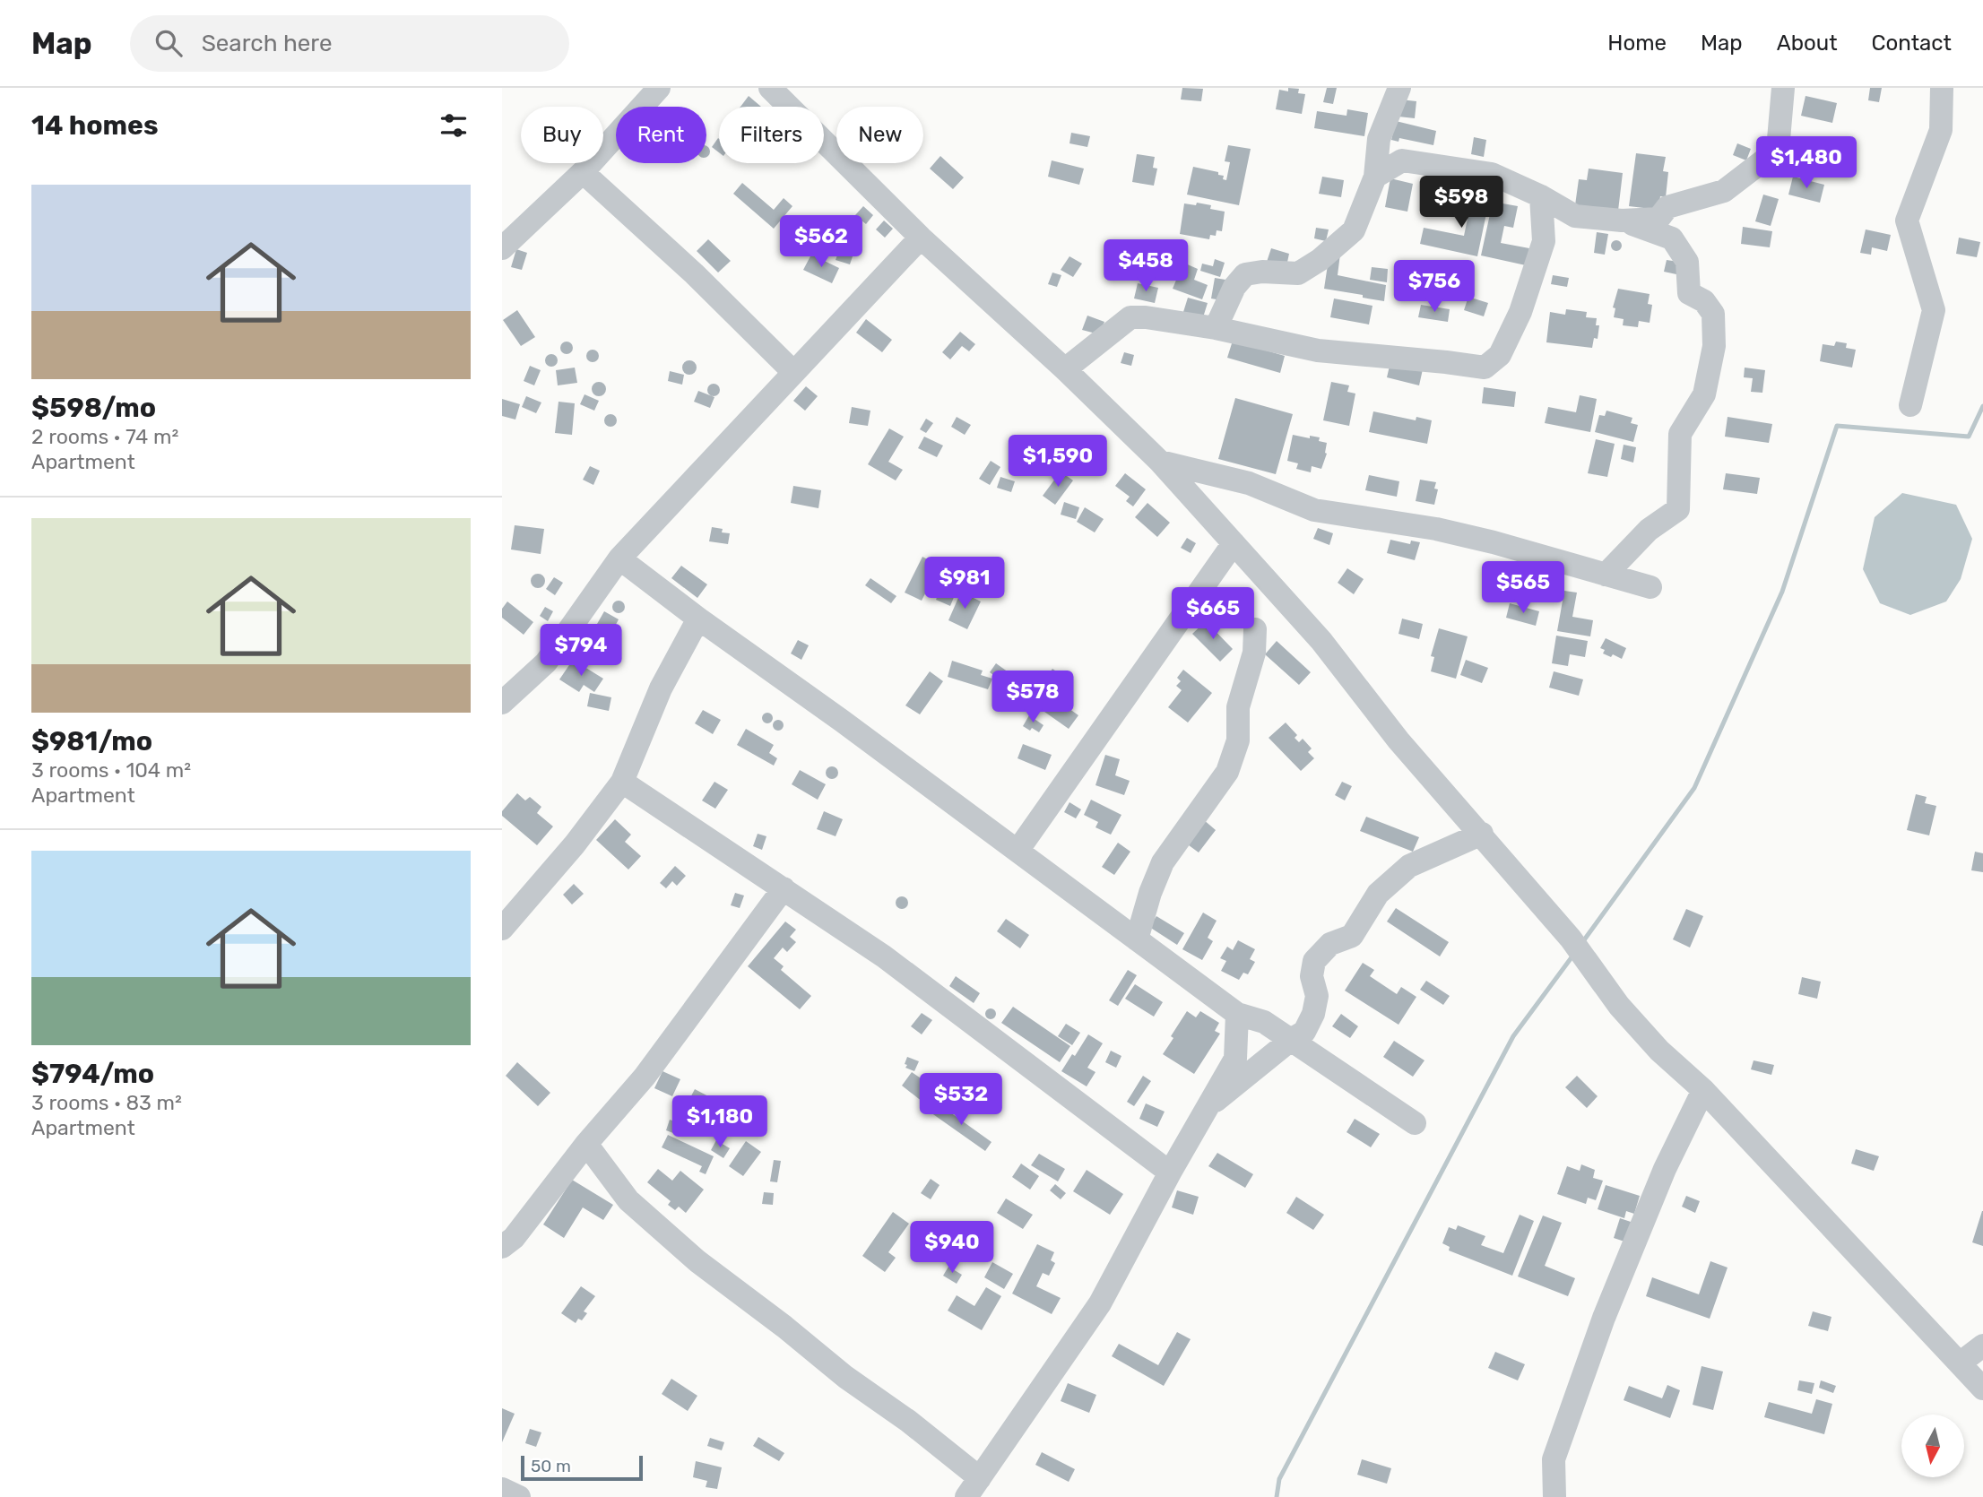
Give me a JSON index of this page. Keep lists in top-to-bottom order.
{
  "scale_bar": "50 m",
  "north": "bottom",
  "page": {
    "header": "Map",
    "search": "Search here",
    "nav": [
      "Home",
      "Map",
      "About",
      "Contact"
    ],
    "heading": "14 homes",
    "chip": [
      "Buy",
      "Rent",
      "Filters",
      "New"
    ],
    "price": [
      "$1,480",
      "$598",
      "$562",
      "$458",
      "$756",
      "$1,590",
      "$981",
      "$565",
      "$665",
      "$794",
      "$578",
      "$532",
      "$1,180",
      "$940"
    ],
    "list": [
      {
        "name": "$598/mo",
        "note": "2 rooms · 74 m² · Apartment"
      },
      {
        "name": "$981/mo",
        "note": "3 rooms · 104 m² · Apartment"
      },
      {
        "name": "$794/mo",
        "note": "3 rooms · 83 m² · Apartment"
      }
    ],
    "scale": "50 m"
  }
}
